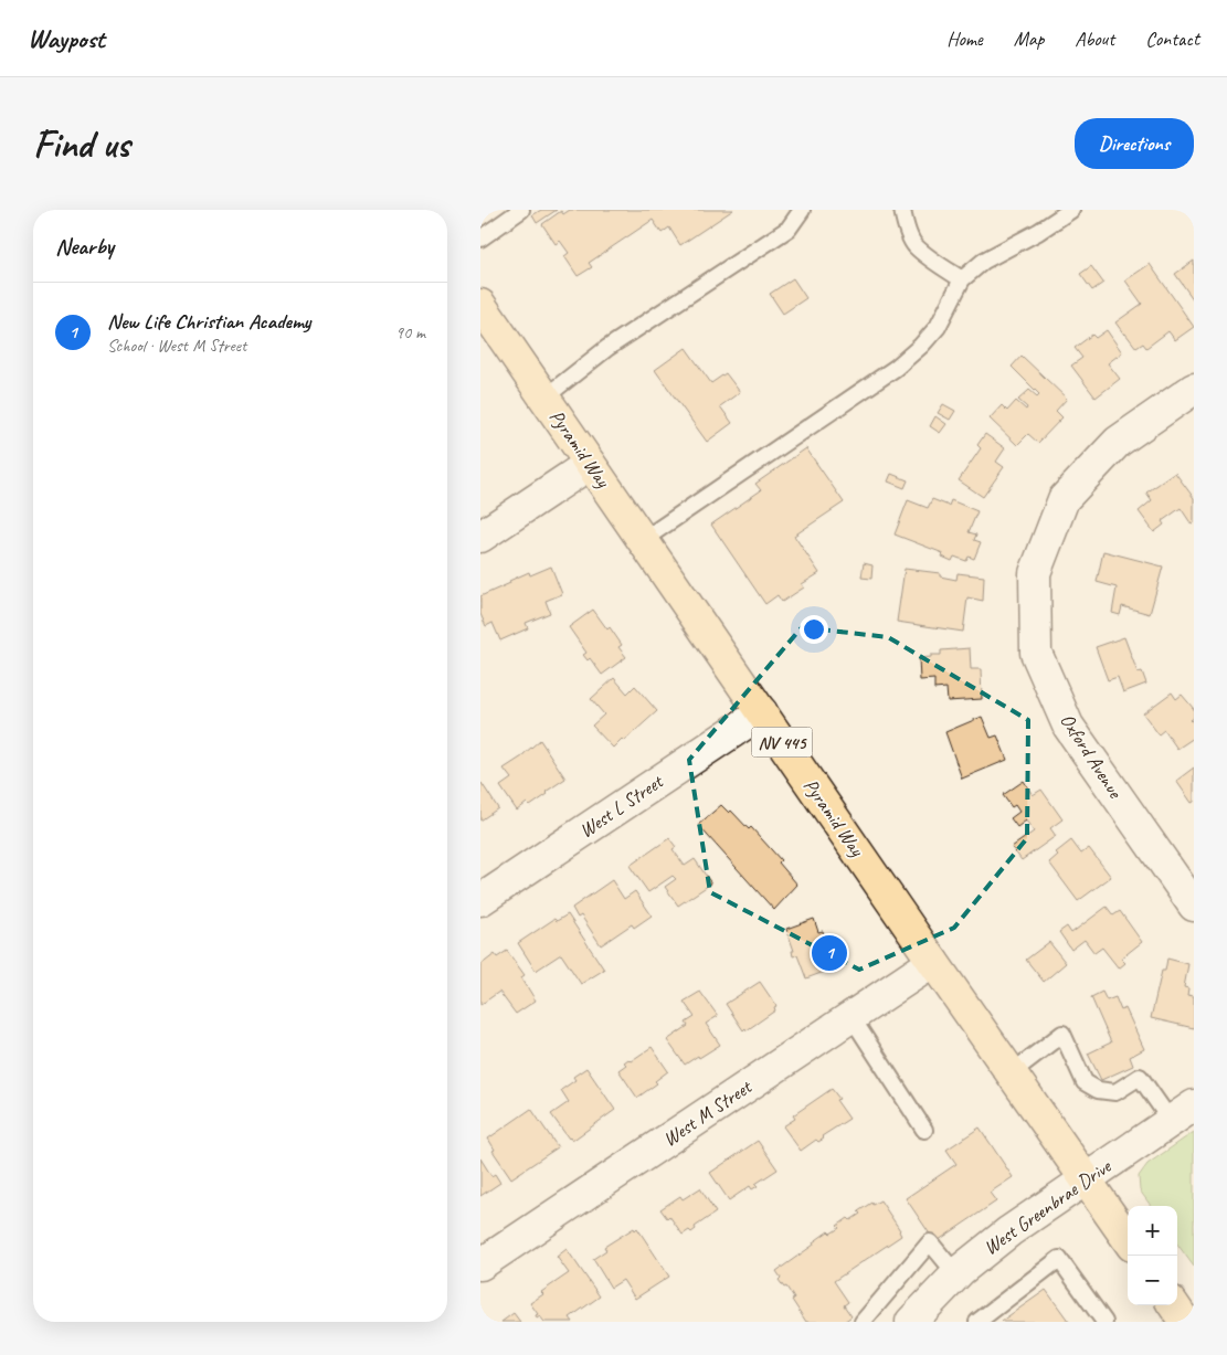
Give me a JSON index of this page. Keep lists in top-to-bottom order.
{
  "streets": {
    "main road": ["Pyramid Way", "NV 445"],
    "street": [
      "Oxford Avenue",
      "West L Street",
      "West M Street",
      "West Greenbrae Drive"
    ]
  },
  "crossings": [
    ["Pyramid Way", "West L Street"],
    ["Pyramid Way", "West M Street"],
    ["Pyramid Way", "West Greenbrae Drive"]
  ],
  "page": {
    "header": "Waypost",
    "nav": [
      "Home",
      "Map",
      "About",
      "Contact"
    ],
    "buttons": "Directions",
    "title": "Find us",
    "heading": "Nearby",
    "list": [
      {
        "mark": "1",
        "name": "New Life Christian Academy",
        "note": "School · West M Street",
        "value": "90 m"
      }
    ],
    "pins": "1",
    "map_buttons": ["+", "−"]
  }
}
